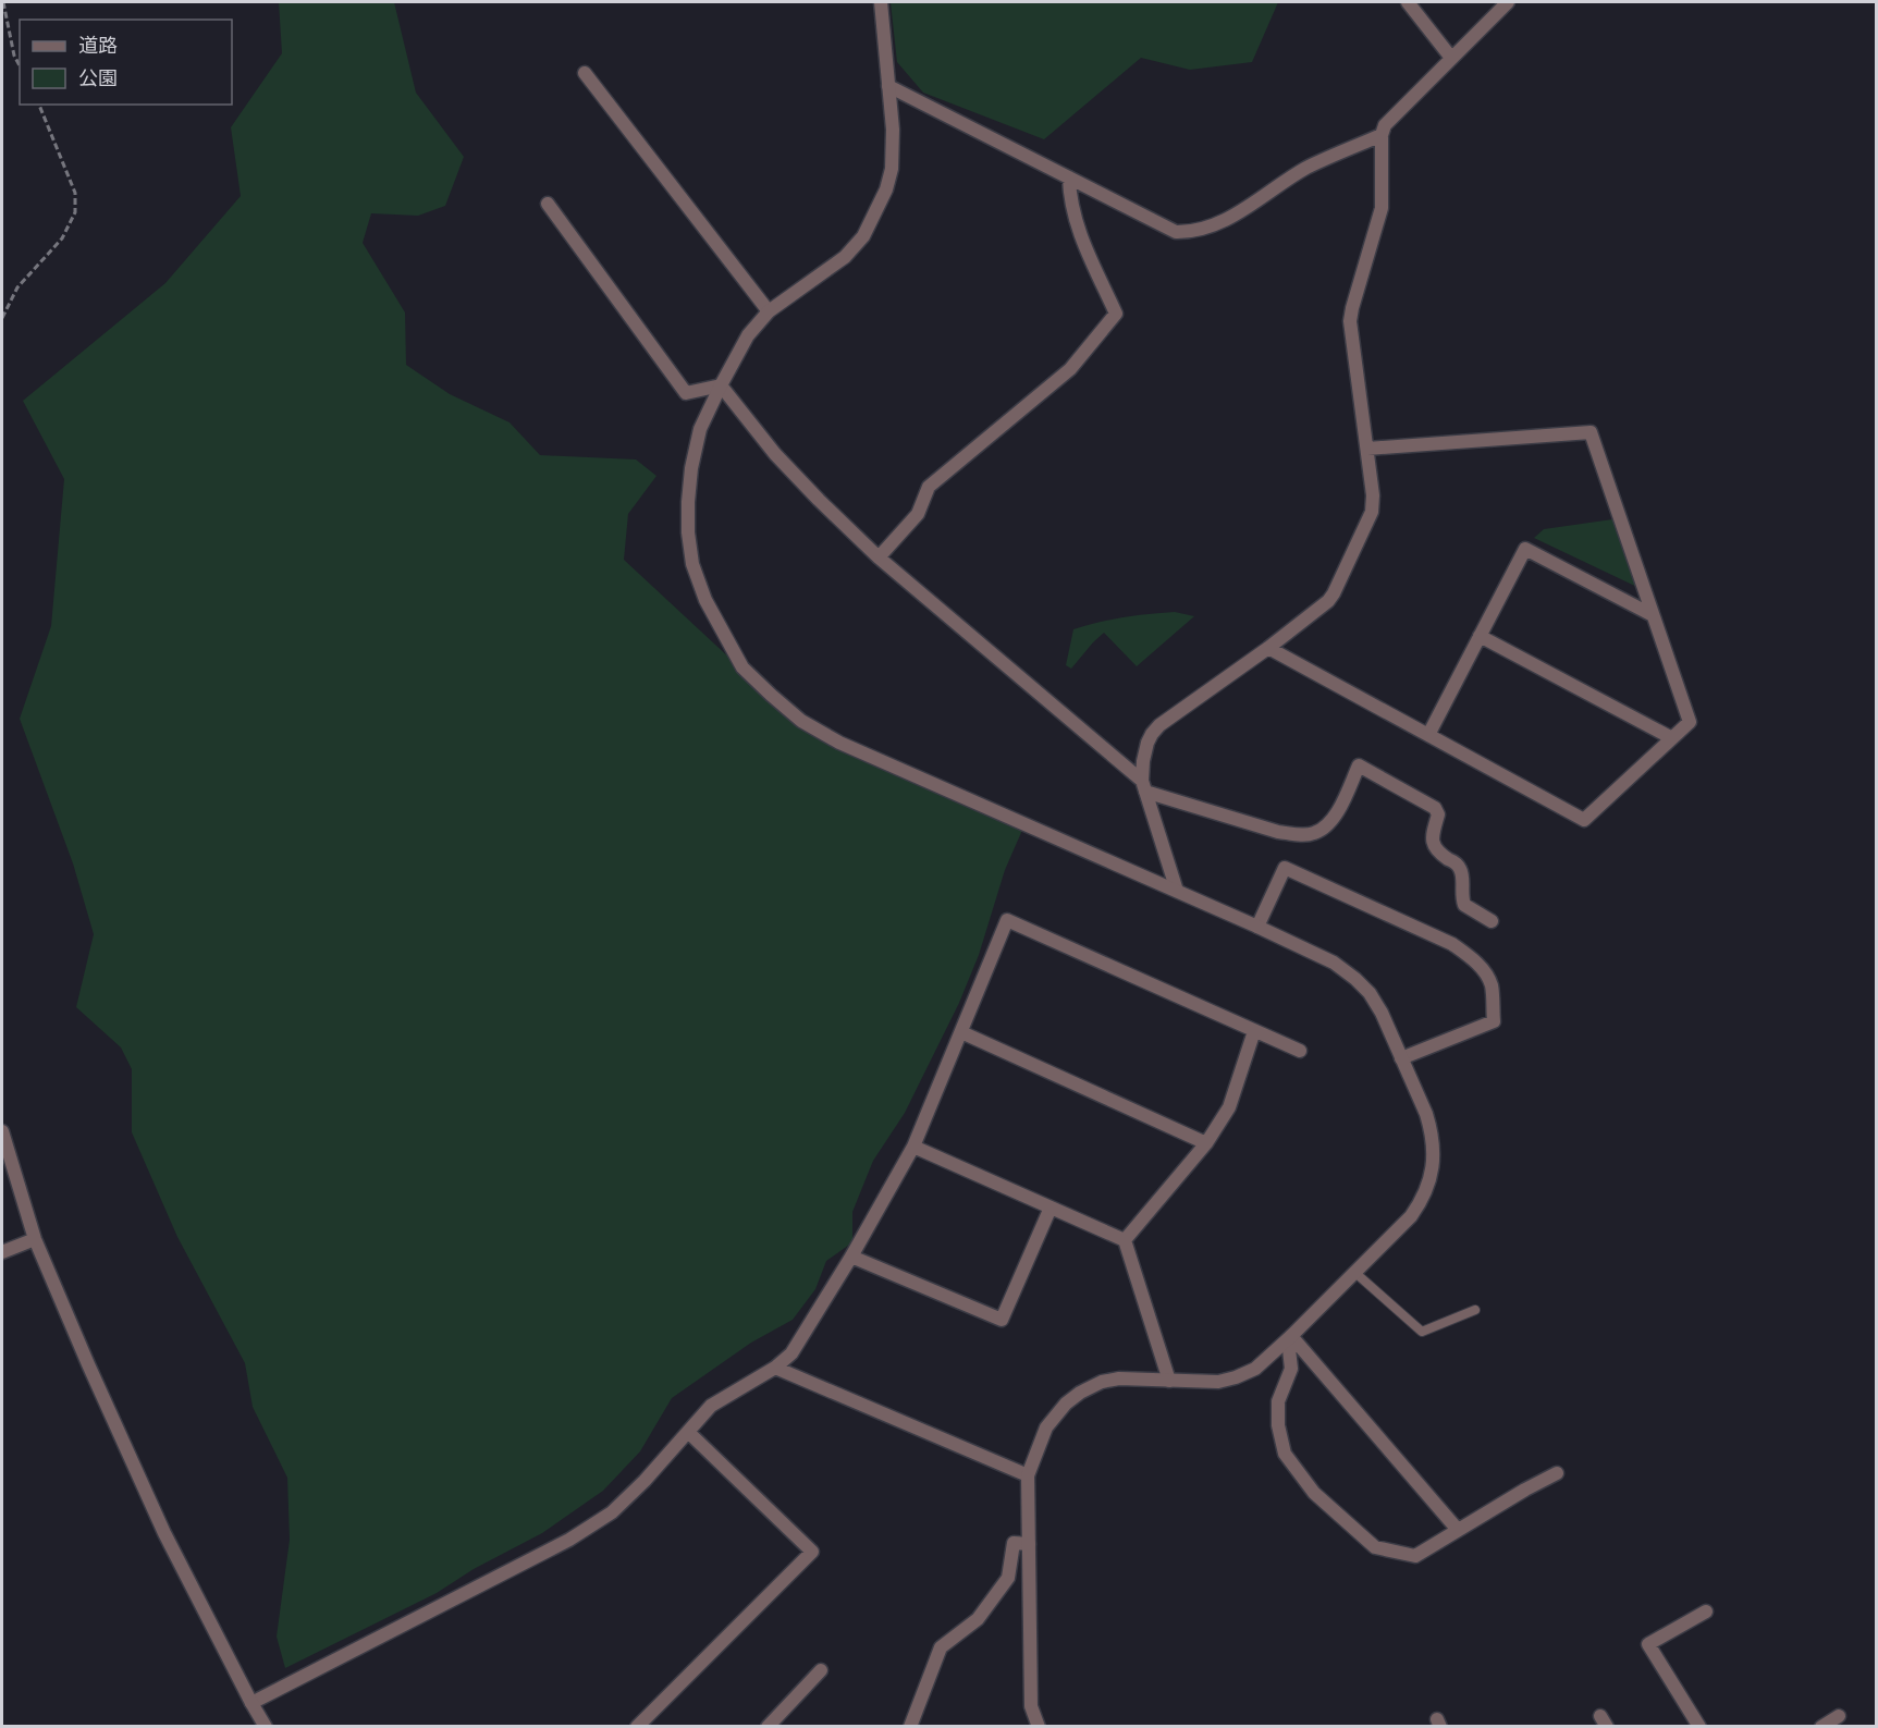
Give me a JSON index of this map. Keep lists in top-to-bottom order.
{
  "legend": ["道路", "公園"]
}
